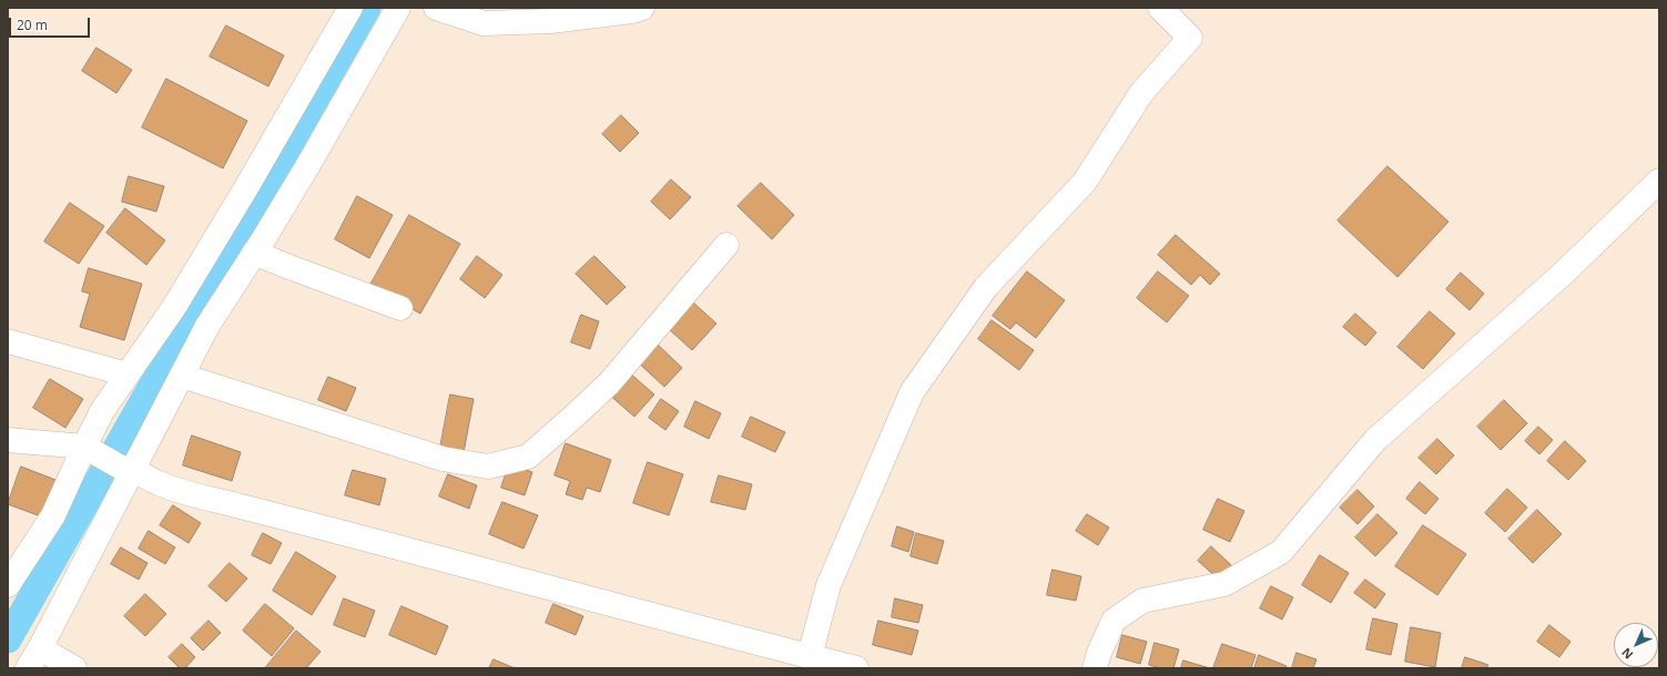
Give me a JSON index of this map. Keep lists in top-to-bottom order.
{
  "scale_bar": "20 m",
  "north": "bottom left"
}
